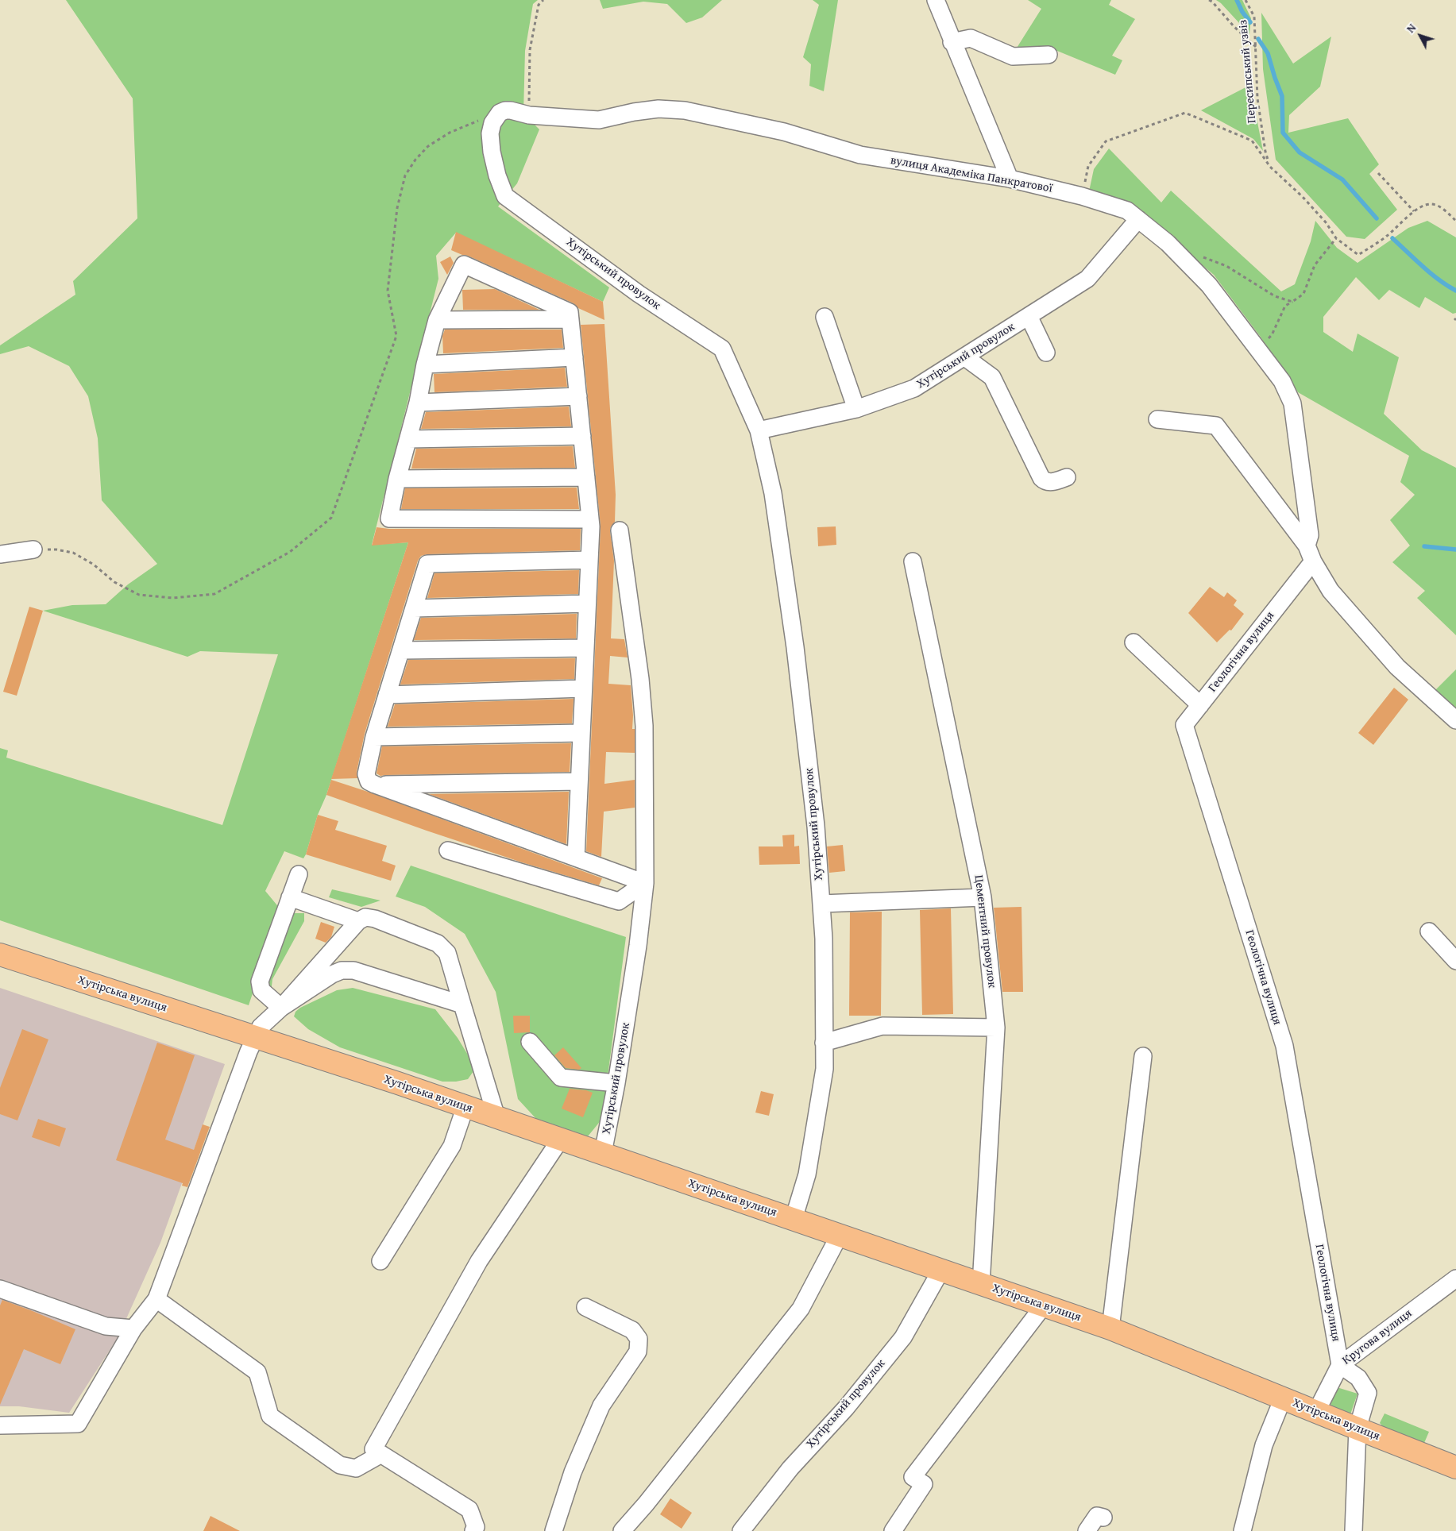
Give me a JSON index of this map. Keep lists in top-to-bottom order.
{
  "streets": {
    "main road": ["Хутірська вулиця"],
    "street": [
      "вулиця Академіка Панкратової",
      "Хутірський провулок",
      "Геологічна вулиця",
      "Цементний провулок",
      "Кругова вулиця"
    ],
    "path": ["Пересипський узвіз"]
  },
  "crossings": [
    ["вулиця Академіка Панкратової", "Хутірський провулок"],
    ["Хутірський провулок", "Хутірська вулиця"],
    ["Геологічна вулиця", "Кругова вулиця"],
    ["Цементний провулок", "Хутірська вулиця"],
    ["Хутірська вулиця", "Кругова вулиця"]
  ],
  "north": "top left"
}
